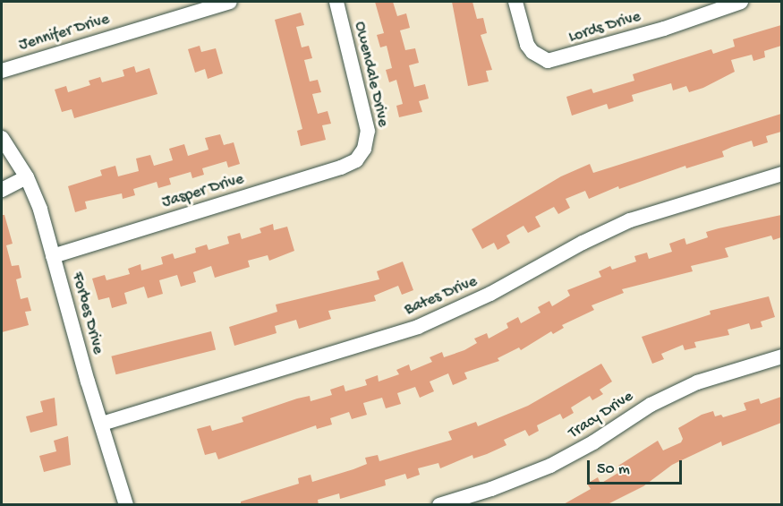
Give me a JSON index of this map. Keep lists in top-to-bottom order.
{
  "streets": {
    "street": [
      "Lords Drive",
      "Jennifer Drive",
      "Owendale Drive",
      "Jasper Drive",
      "Bates Drive",
      "Forbes Drive",
      "Tracy Drive"
    ]
  },
  "crossings": [
    ["Owendale Drive", "Jasper Drive"],
    ["Jasper Drive", "Forbes Drive"],
    ["Bates Drive", "Forbes Drive"]
  ],
  "scale_bar": "50 m"
}
